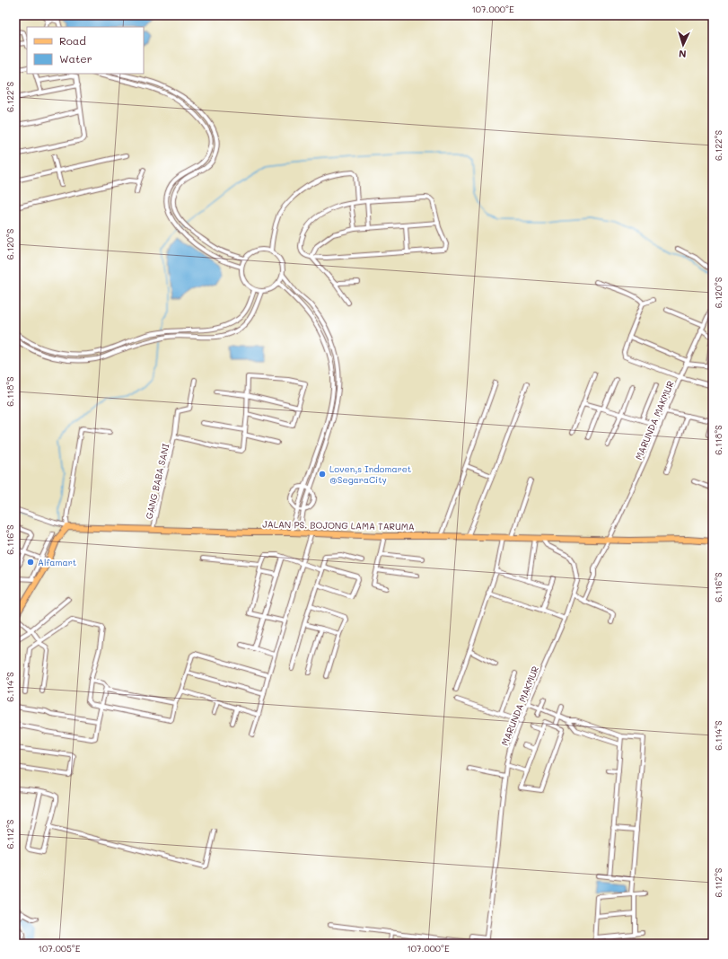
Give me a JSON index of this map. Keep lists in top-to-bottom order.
{
  "streets": {
    "main road": ["JALAN PS. BOJONG LAMA TARUMA"],
    "street": ["MARUNDA MAKMUR", "GANG BABA SANI"]
  },
  "crossings": [
    ["MARUNDA MAKMUR", "JALAN PS. BOJONG LAMA TARUMA"],
    ["GANG BABA SANI", "JALAN PS. BOJONG LAMA TARUMA"]
  ],
  "places": ["Loven,s Indomaret @SegaraCity", "Alfamart"],
  "legend": ["Road", "Water"],
  "north": "bottom",
  "coordinates": [
    "107.000°E",
    "6.122°S",
    "6.120°S",
    "6.118°S",
    "6.116°S",
    "6.114°S",
    "6.112°S",
    "107.005°E"
  ]
}
